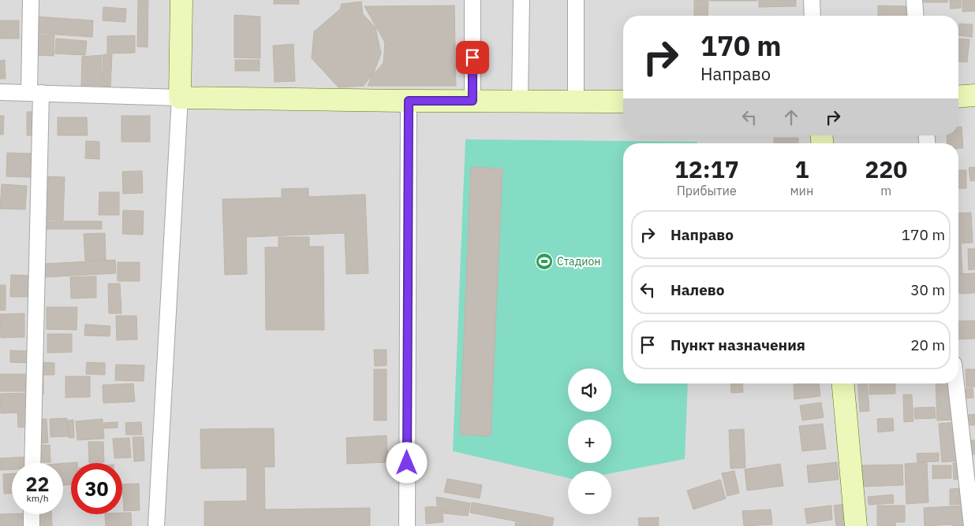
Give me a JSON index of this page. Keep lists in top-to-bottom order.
{
  "places": {
    "sports": ["Стадион"]
  },
  "page": {
    "turn": ["170 m", "Направо"],
    "eta": [
      "12:17",
      "Прибытие",
      "1",
      "мин",
      "220",
      "m"
    ],
    "list": [
      {
        "name": "Направо",
        "value": "170 m"
      },
      {
        "name": "Налево",
        "value": "30 m"
      },
      {
        "name": "Пункт назначения",
        "value": "20 m"
      }
    ],
    "map_buttons": ["+", "−"],
    "speed": "22 km/h",
    "limit": "30"
  }
}
